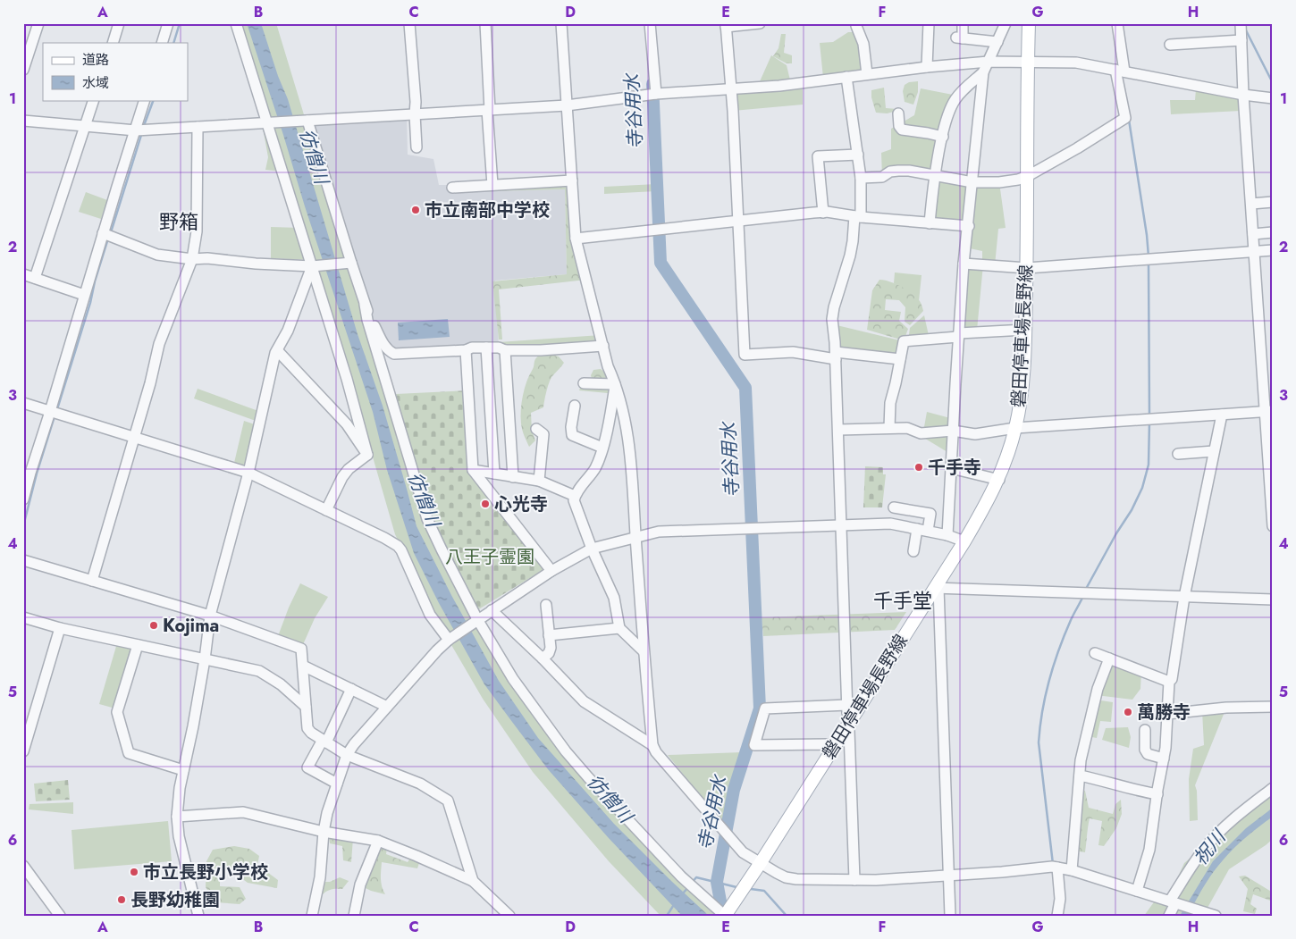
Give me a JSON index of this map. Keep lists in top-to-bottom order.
{
  "streets": {
    "main road": ["磐田停車場長野線"]
  },
  "districts": ["野箱", "千手堂"],
  "water": ["寺谷用水", "彷僧川", "祝川"],
  "parks": ["八王子霊園"],
  "places": [
    "市立南部中学校",
    "千手寺",
    "心光寺",
    "Kojima",
    "萬勝寺",
    "市立長野小学校",
    "長野幼稚園"
  ],
  "legend": ["道路", "水域"],
  "grid": {
    "columns": [
      "A",
      "B",
      "C",
      "D",
      "E",
      "F",
      "G",
      "H"
    ],
    "rows": [
      "1",
      "2",
      "3",
      "4",
      "5",
      "6"
    ]
  }
}
